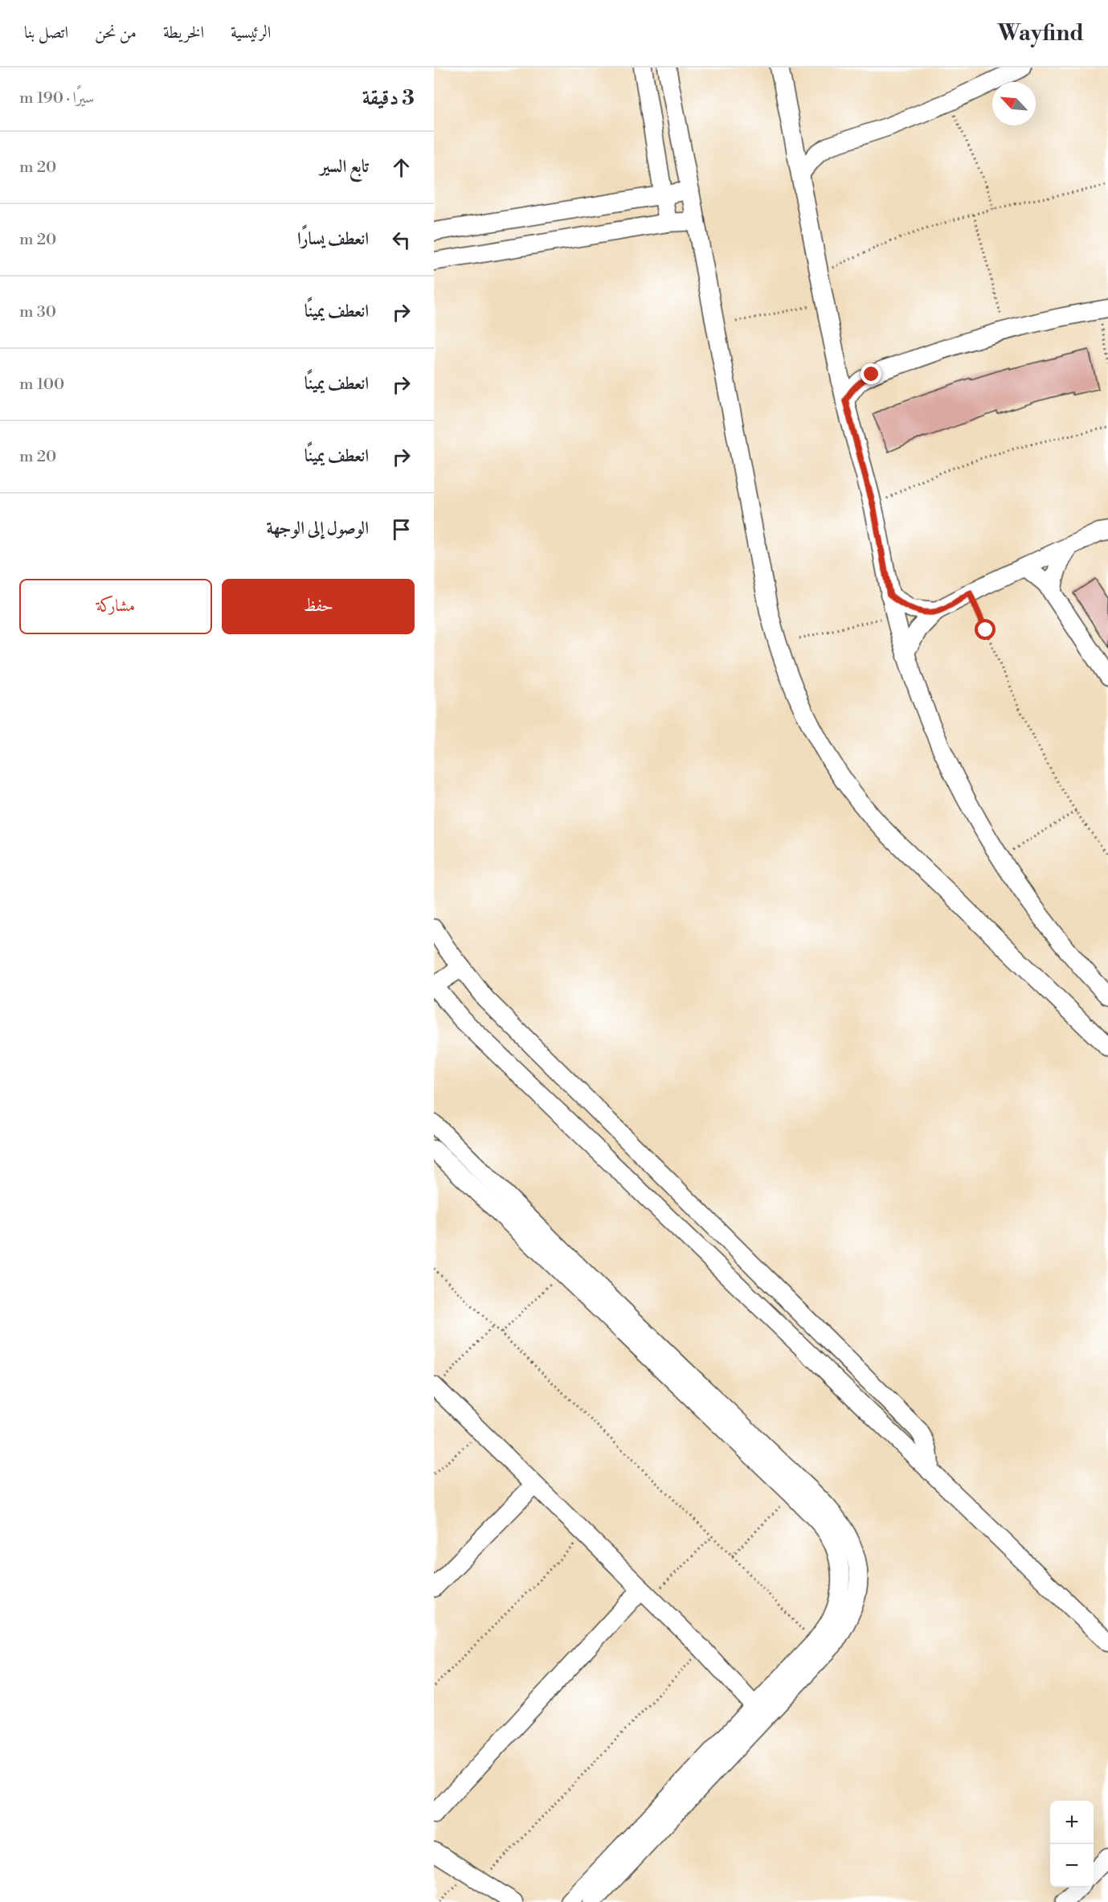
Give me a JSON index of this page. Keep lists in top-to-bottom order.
{
  "north": "top left",
  "page": {
    "header": "Wayfind",
    "nav": [
      "الرئيسية",
      "الخريطة",
      "من نحن",
      "اتصل بنا"
    ],
    "heading": ["3 دقيقة", "سيرًا · 190 m"],
    "list": [
      ["تابع السير", "20 m"],
      ["انعطف يسارًا", "20 m"],
      ["انعطف يمينًا", "30 m"],
      ["انعطف يمينًا", "100 m"],
      ["انعطف يمينًا", "20 m"],
      "الوصول إلى الوجهة"
    ],
    "buttons": ["حفظ", "مشاركة"],
    "map_buttons": ["+", "−"]
  }
}
